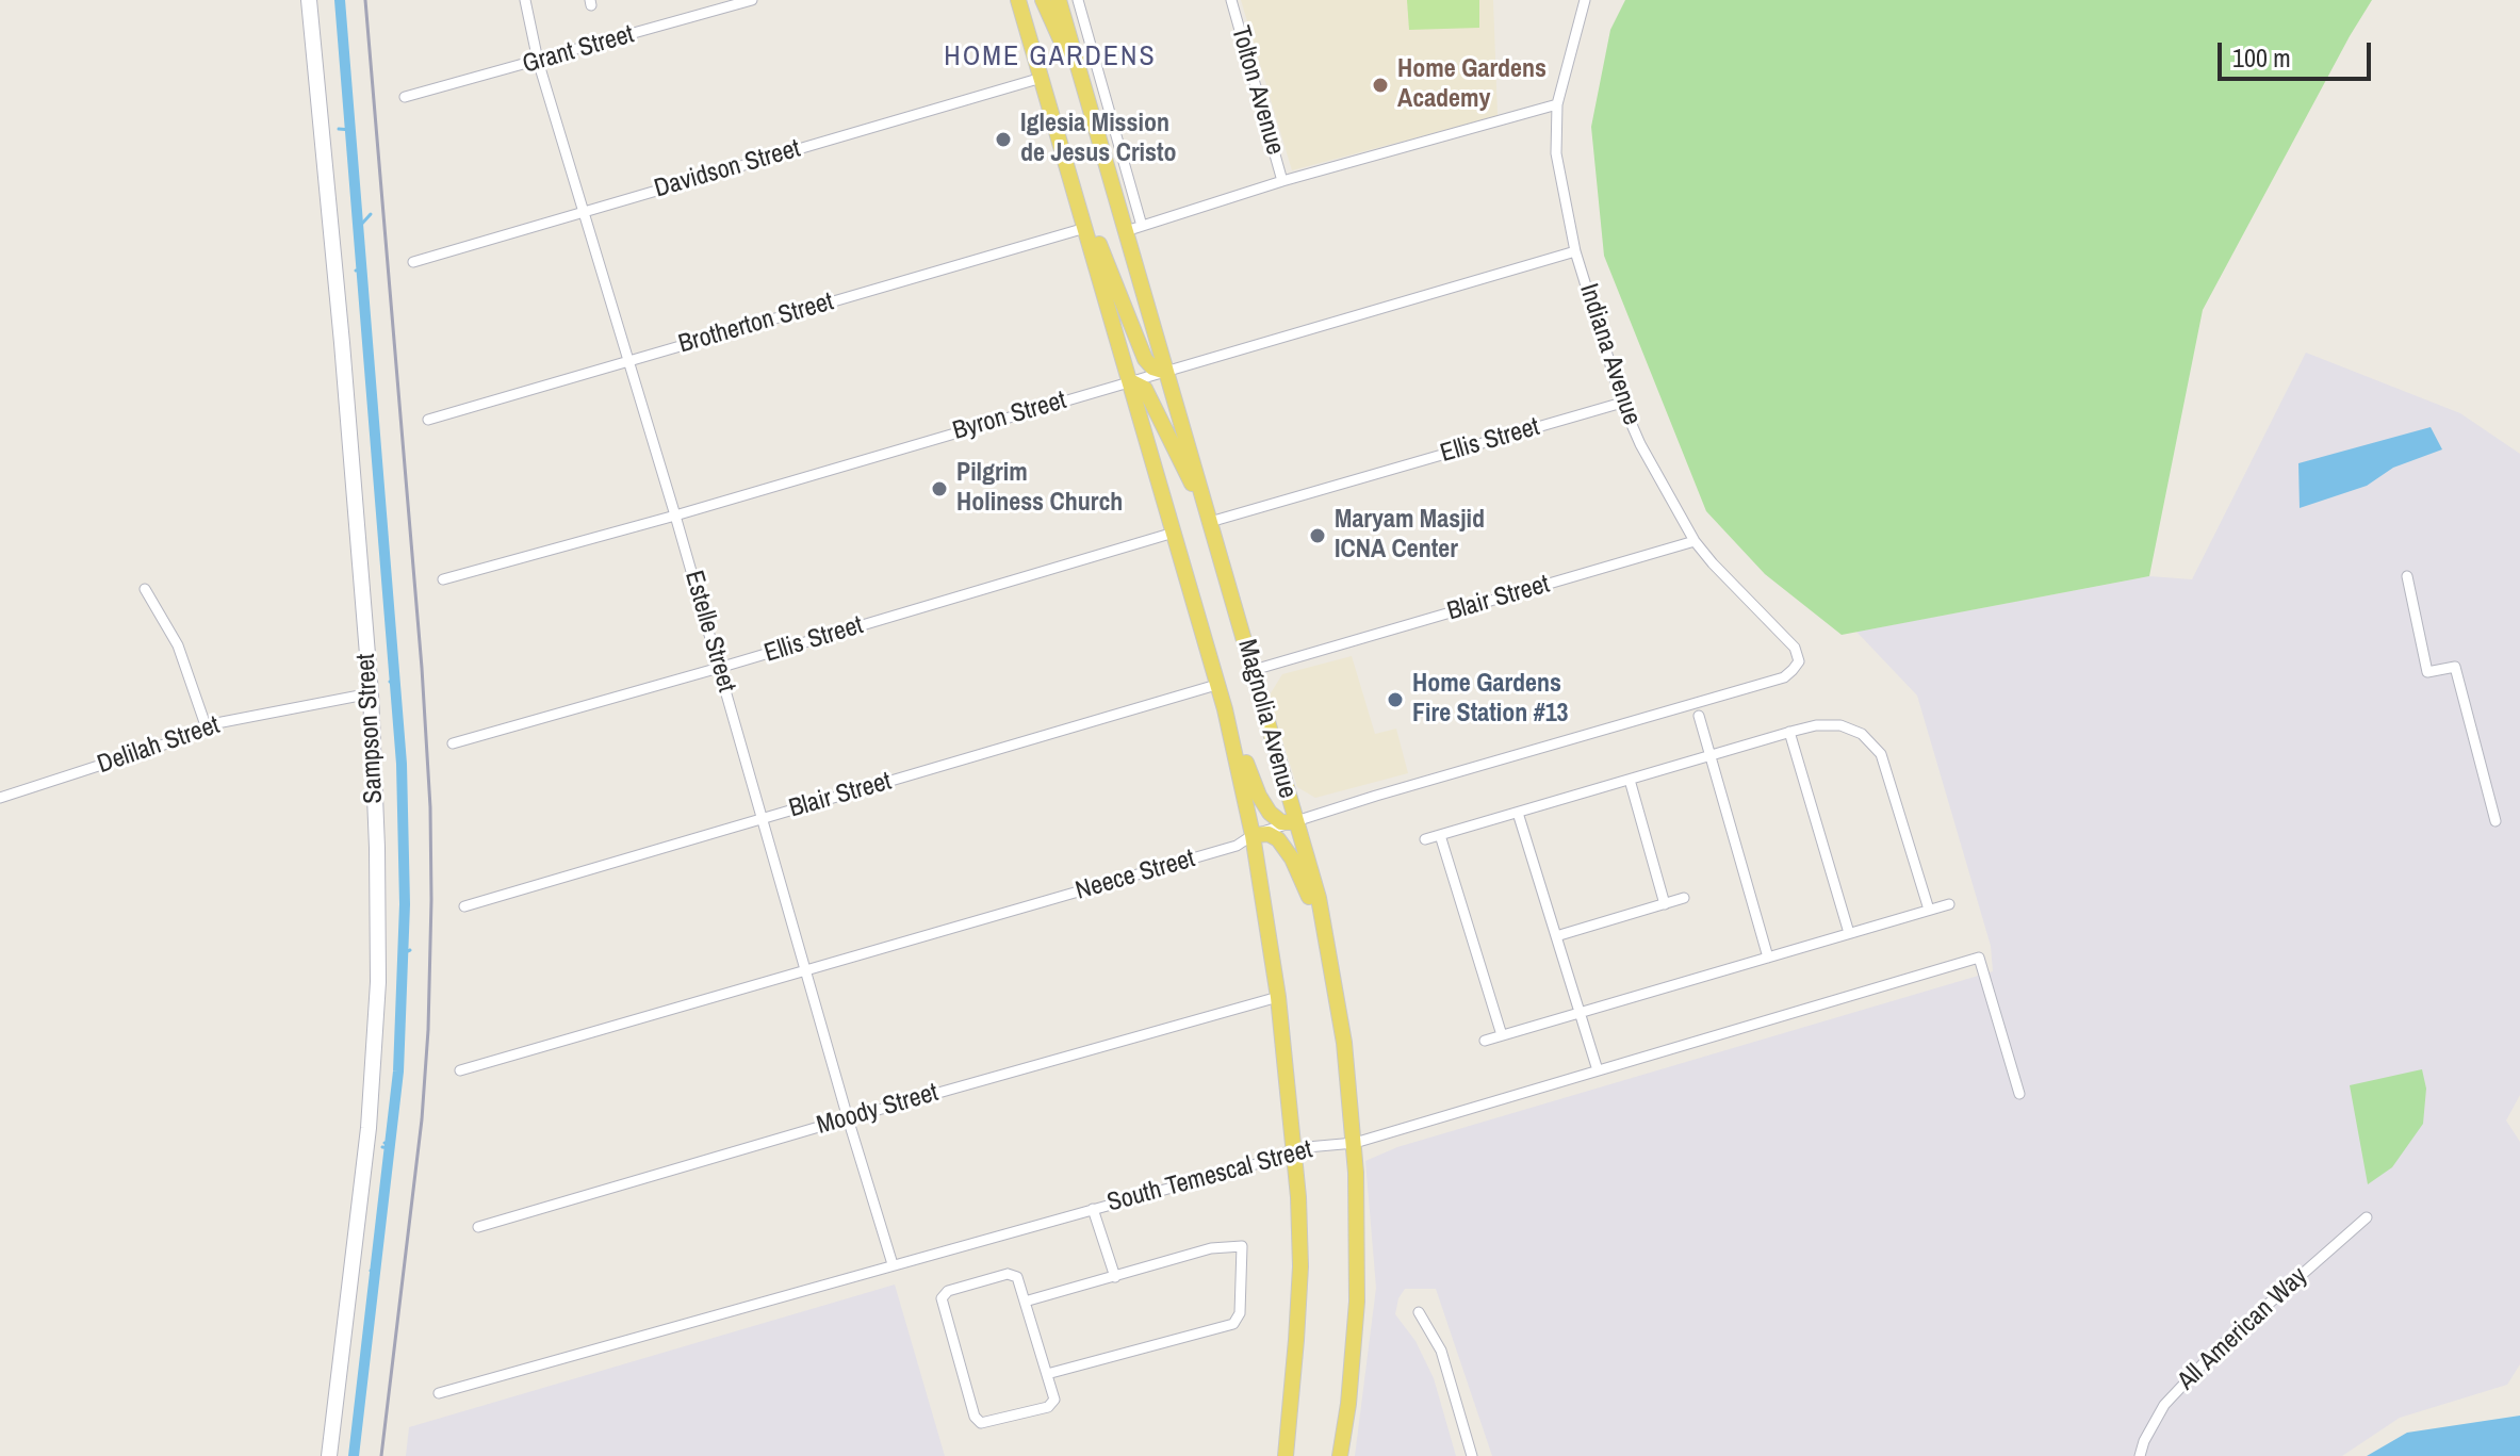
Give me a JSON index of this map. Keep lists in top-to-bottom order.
{
  "streets": {
    "main road": ["Magnolia Avenue"],
    "street": [
      "Grant Street",
      "Tolton Avenue",
      "Davidson Street",
      "Brotherton Street",
      "Indiana Avenue",
      "Byron Street",
      "Ellis Street",
      "Blair Street",
      "Estelle Street",
      "Sampson Street",
      "Delilah Street",
      "Neece Street",
      "Moody Street",
      "South Temescal Street",
      "All American Way"
    ]
  },
  "crossings": [
    ["Grant Street", "Estelle Street"],
    ["Davidson Street", "Estelle Street"],
    ["Davidson Street", "Magnolia Avenue"],
    ["Brotherton Street", "Estelle Street"],
    ["Brotherton Street", "Magnolia Avenue"],
    ["Indiana Avenue", "Byron Street"],
    ["Indiana Avenue", "Ellis Street"],
    ["Indiana Avenue", "Blair Street"],
    ["Indiana Avenue", "Neece Street"],
    ["Byron Street", "Estelle Street"],
    ["Byron Street", "Magnolia Avenue"],
    ["Ellis Street", "Estelle Street"],
    ["Ellis Street", "Magnolia Avenue"],
    ["Blair Street", "Estelle Street"],
    ["Blair Street", "Magnolia Avenue"],
    ["Estelle Street", "Neece Street"],
    ["Estelle Street", "Moody Street"],
    ["Estelle Street", "South Temescal Street"],
    ["Magnolia Avenue", "Neece Street"],
    ["Magnolia Avenue", "Moody Street"],
    ["Magnolia Avenue", "South Temescal Street"],
    ["Sampson Street", "Delilah Street"]
  ],
  "districts": ["HOME GARDENS"],
  "places": [
    "Home Gardens Academy",
    "Iglesia Mission de Jesus Cristo",
    "Pilgrim Holiness Church",
    "Maryam Masjid ICNA Center",
    "Home Gardens Fire Station #13"
  ],
  "scale_bar": "100 m"
}
